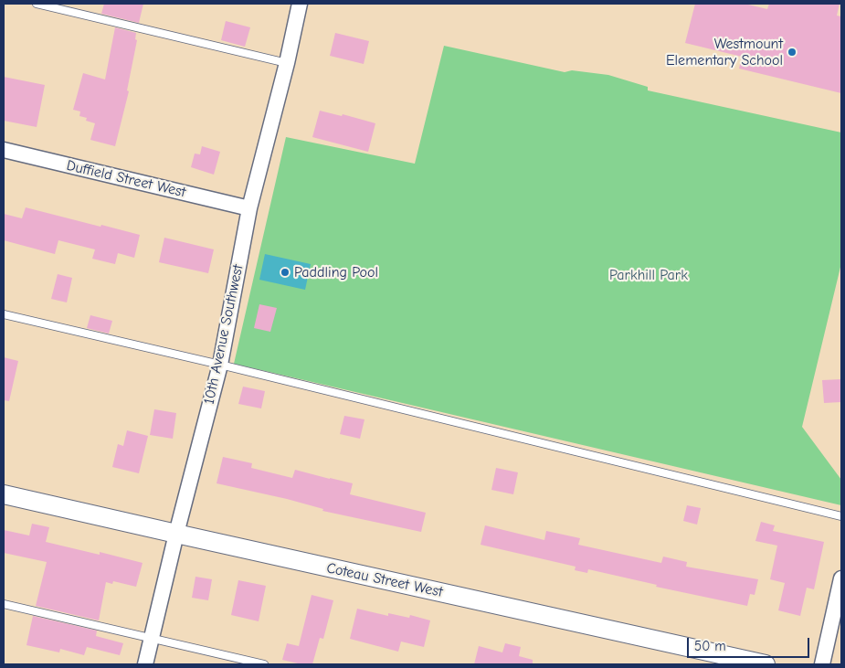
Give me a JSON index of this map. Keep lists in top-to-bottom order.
{
  "streets": {
    "street": ["Duffield Street West", "10th Avenue Southwest", "Coteau Street West"]
  },
  "crossings": [
    ["Duffield Street West", "10th Avenue Southwest"],
    ["10th Avenue Southwest", "Coteau Street West"]
  ],
  "parks": ["Parkhill Park"],
  "places": ["Westmount Elementary School", "Paddling Pool"],
  "scale_bar": "50 m"
}
